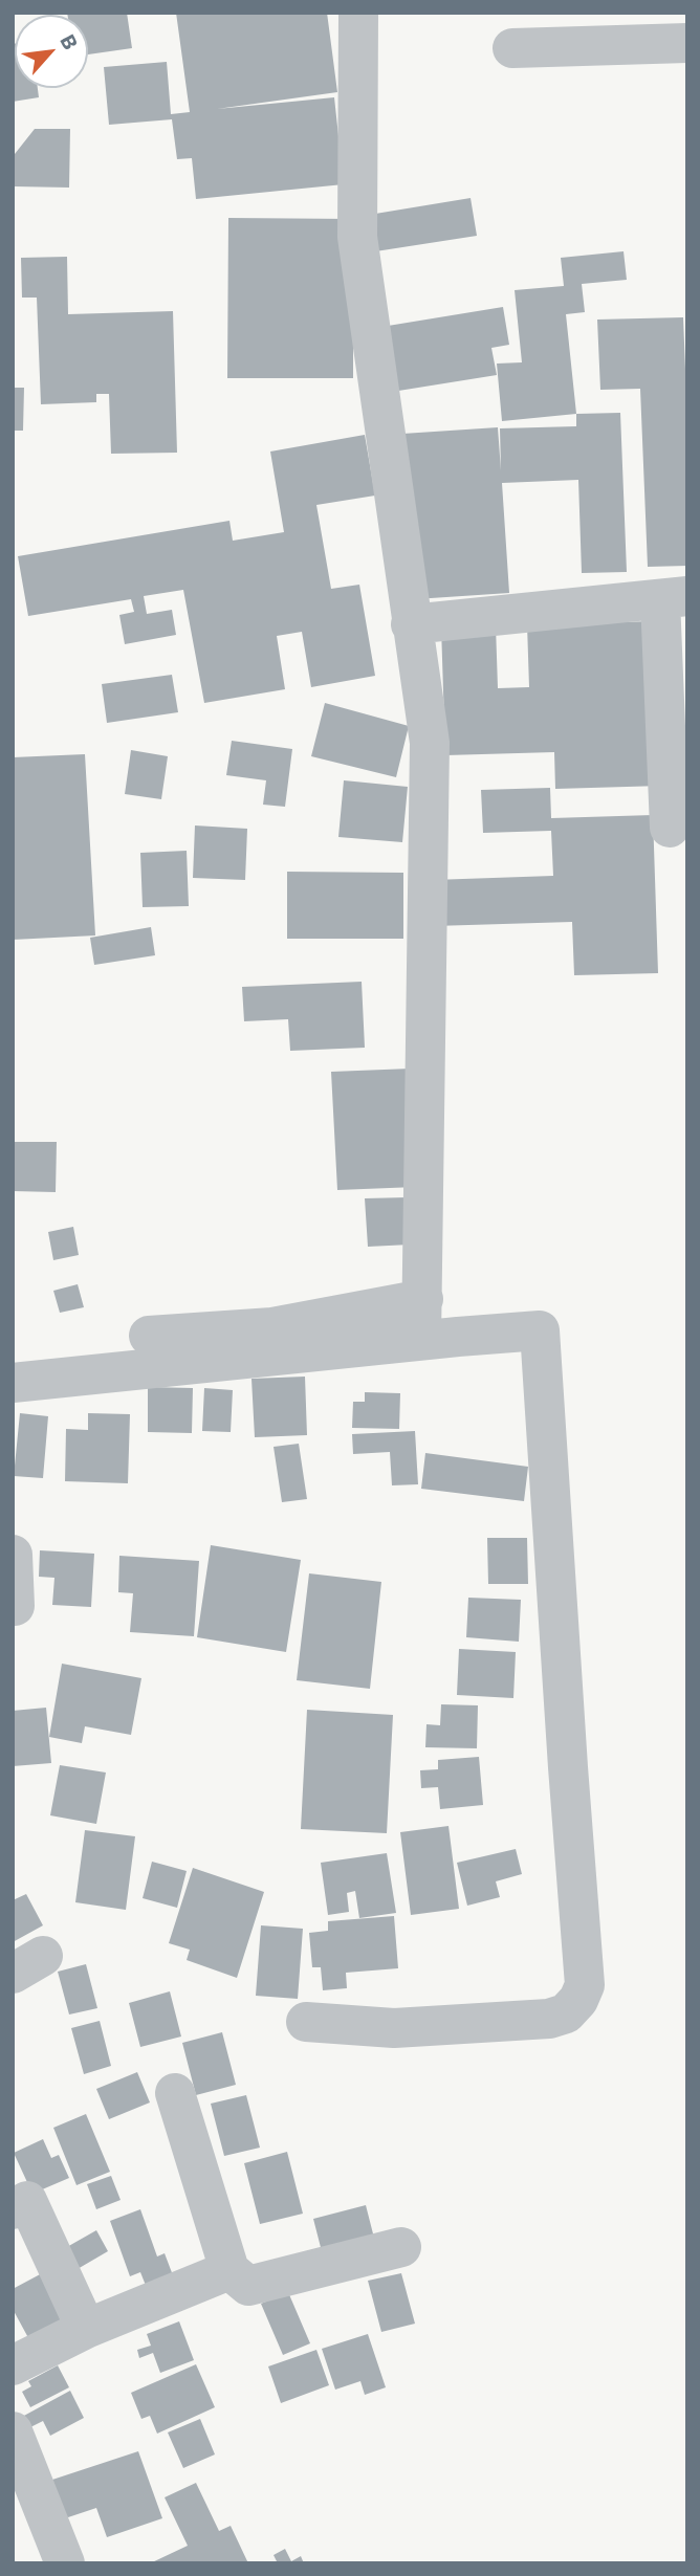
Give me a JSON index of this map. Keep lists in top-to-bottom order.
{
  "north": "top right"
}
